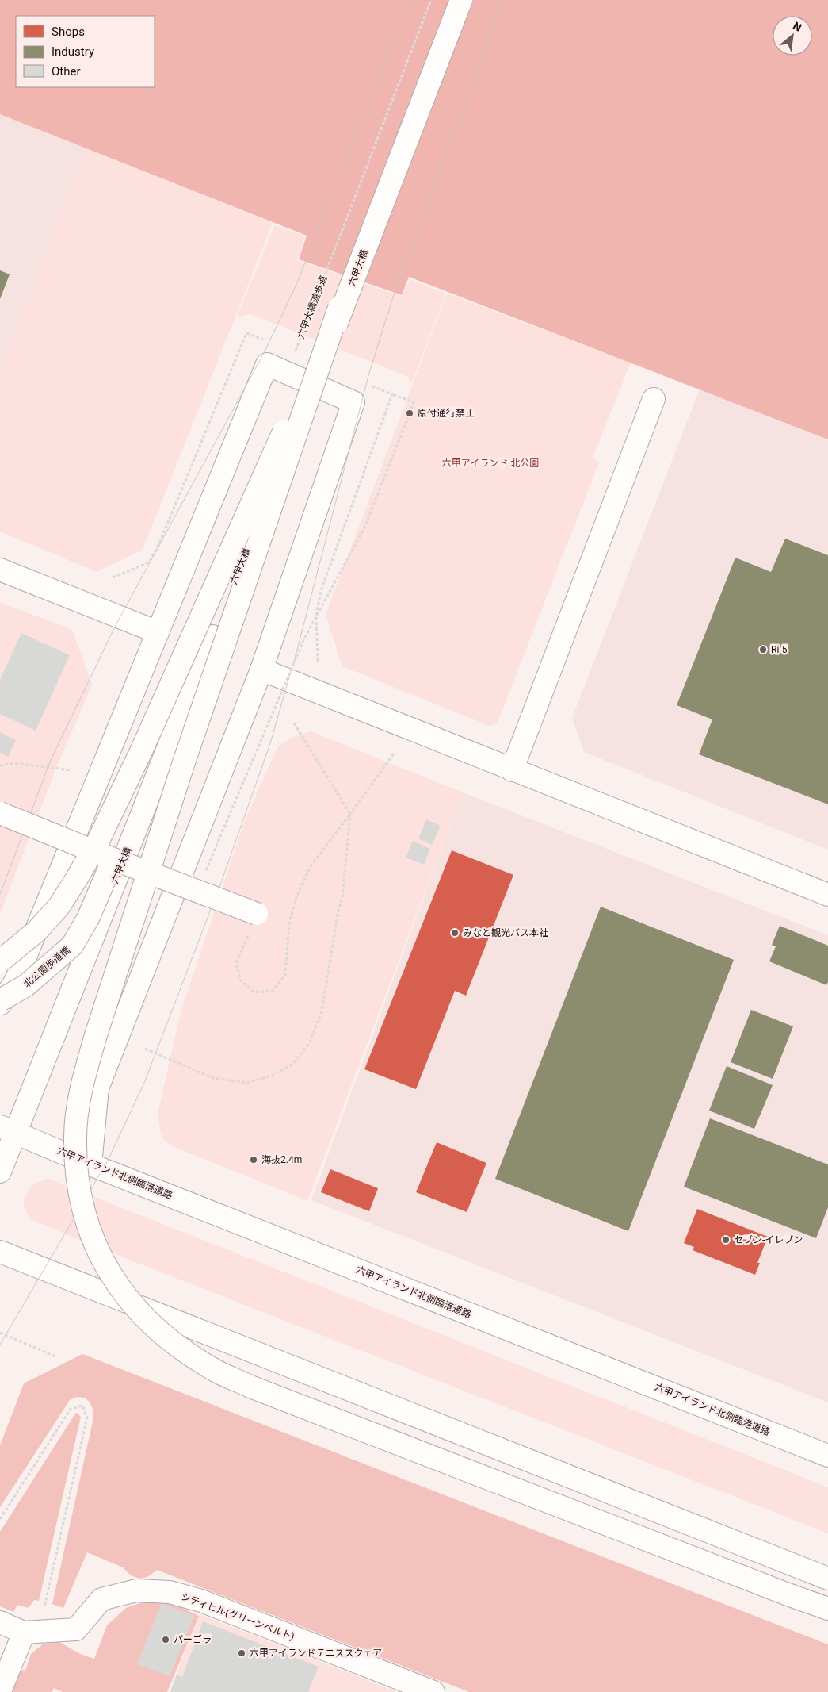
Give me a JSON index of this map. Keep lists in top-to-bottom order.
{
  "streets": {
    "street": [
      "六甲大橋",
      "北公園歩道橋",
      "六甲アイランド北側臨港道路",
      "シティヒル(グリーンベルト)"
    ],
    "path": ["六甲大橋遊歩道"]
  },
  "crossings": [
    ["六甲大橋", "六甲アイランド北側臨港道路"]
  ],
  "parks": ["六甲アイランド 北公園"],
  "places": [
    "原付通行禁止",
    "Ri-5",
    "みなと観光バス本社",
    "海抜2.4m",
    "セブン-イレブン",
    "パーゴラ",
    "六甲アイランドテニススクェア"
  ],
  "legend": ["Shops", "Industry", "Other"],
  "north": "top right"
}
